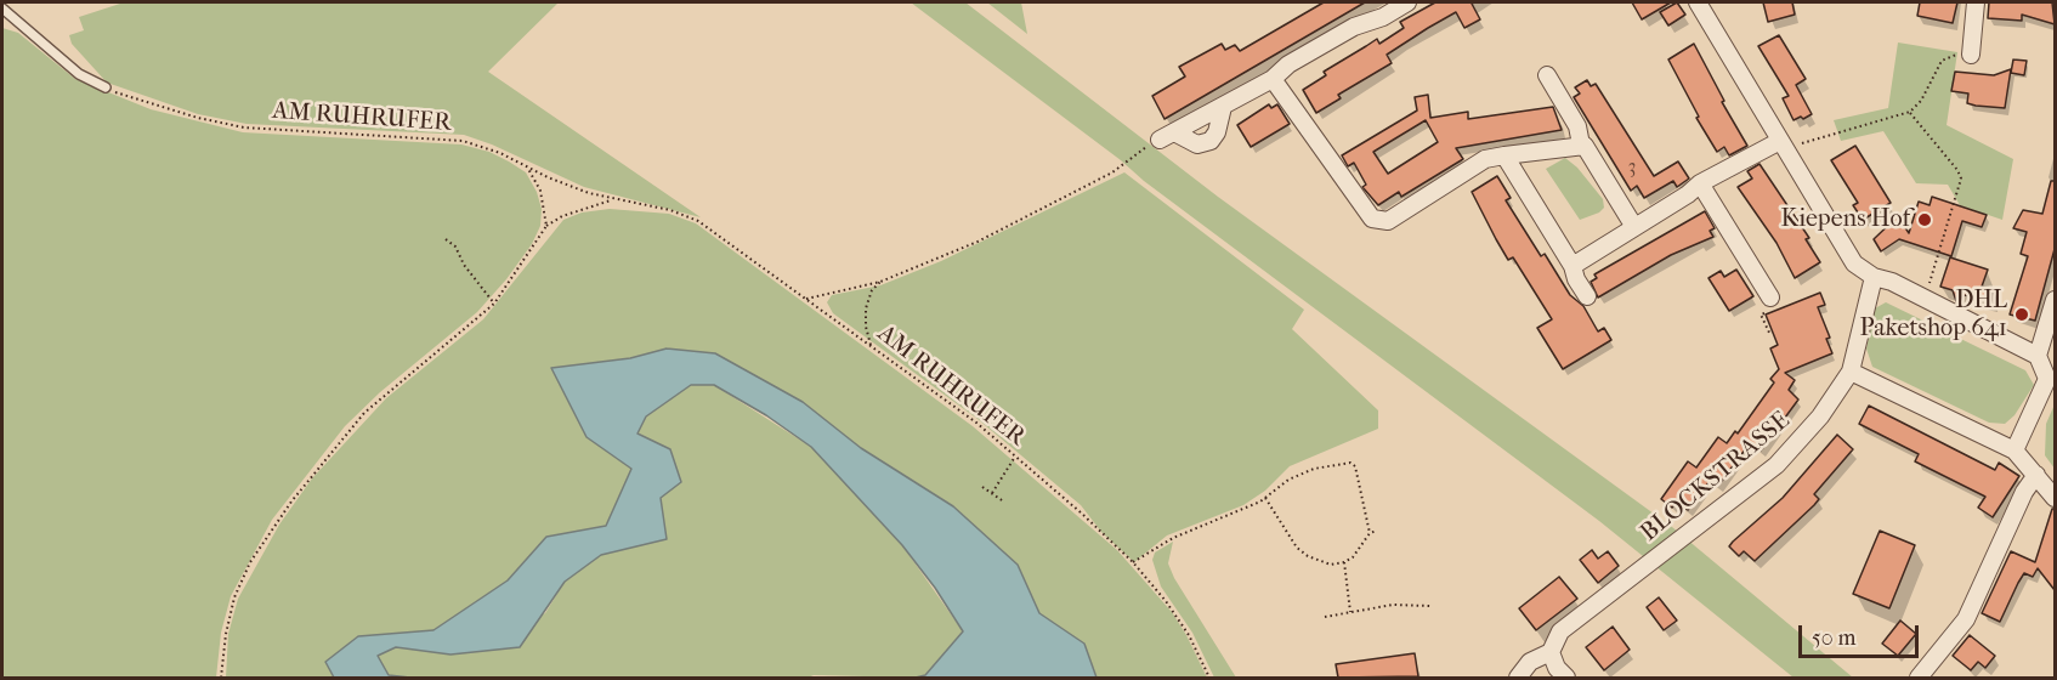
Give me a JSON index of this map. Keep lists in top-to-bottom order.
{
  "streets": {
    "street": ["BLOCKSTRASSE"],
    "path": ["AM RUHRUFER"]
  },
  "places": ["Kiepens Hof", "DHL Paketshop 641"],
  "house_numbers": ["3"],
  "scale_bar": "50 m"
}
